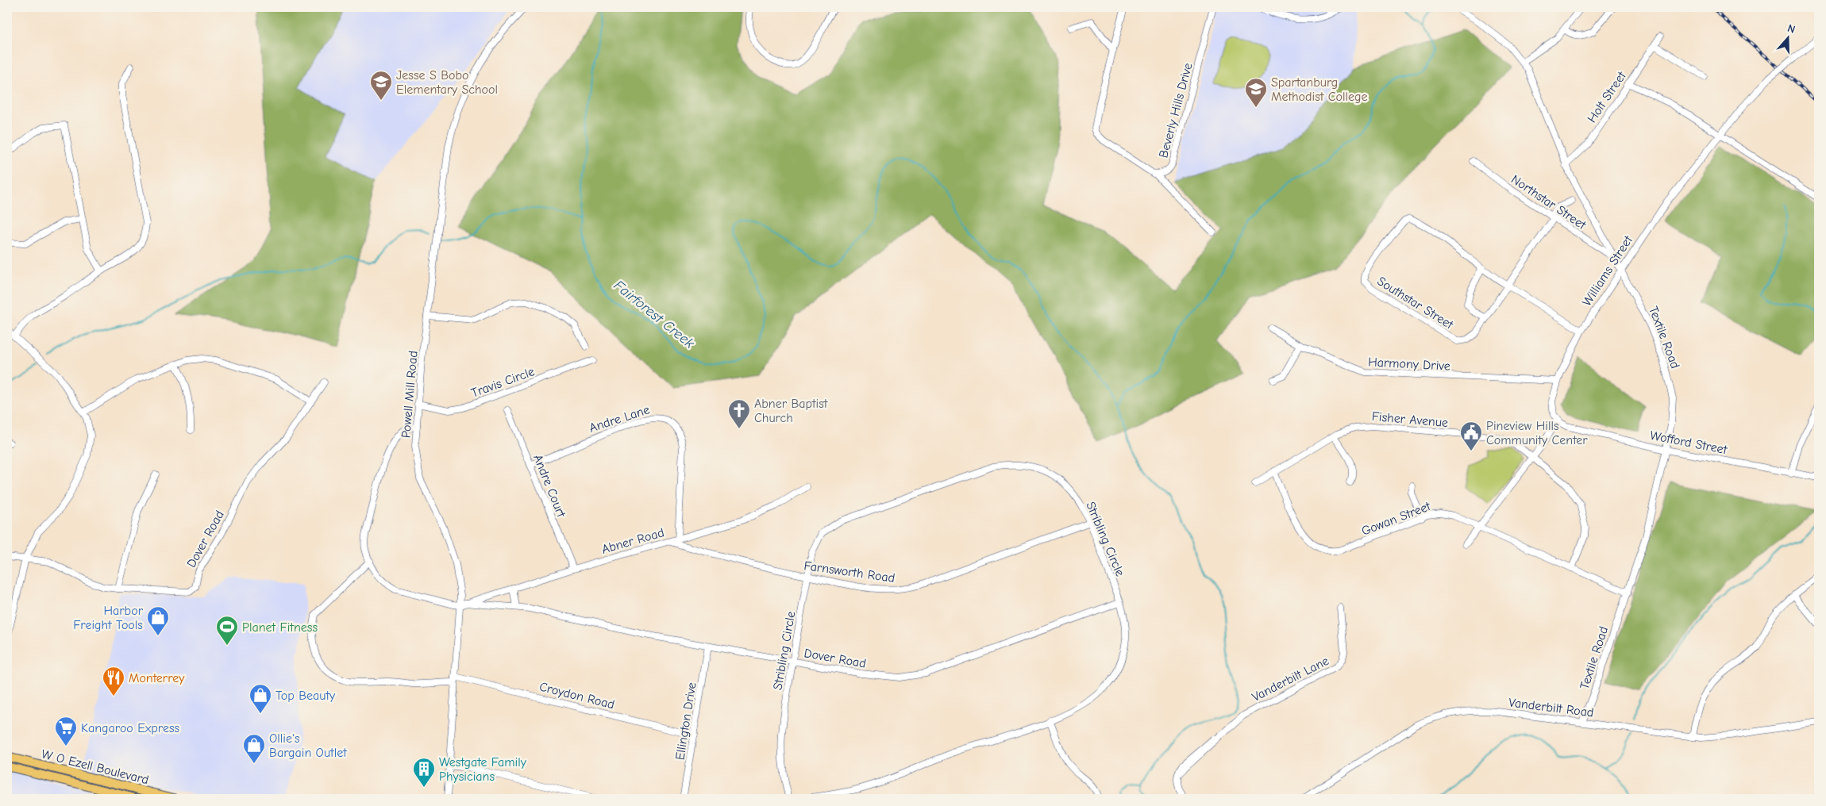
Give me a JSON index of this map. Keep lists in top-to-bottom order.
{
  "streets": {
    "main road": ["W O Ezell Boulevard"],
    "street": [
      "Holt Street",
      "Beverly Hills Drive",
      "Northstar Street",
      "Williams Street",
      "Southstar Street",
      "Textile Road",
      "Harmony Drive",
      "Travis Circle",
      "Powell Mill Road",
      "Andre Lane",
      "Fisher Avenue",
      "Wofford Street",
      "Andre Court",
      "Gowan Street",
      "Dover Road",
      "Stribling Circle",
      "Abner Road",
      "Farnsworth Road",
      "Vanderbilt Lane",
      "Croydon Road",
      "Vanderbilt Road",
      "Ellington Drive"
    ]
  },
  "crossings": [
    ["Holt Street", "Textile Road"],
    ["Northstar Street", "Textile Road"],
    ["Williams Street", "Southstar Street"],
    ["Williams Street", "Textile Road"],
    ["Williams Street", "Harmony Drive"],
    ["Williams Street", "Wofford Street"],
    ["Textile Road", "Wofford Street"],
    ["Textile Road", "Gowan Street"],
    ["Textile Road", "Vanderbilt Road"],
    ["Travis Circle", "Powell Mill Road"],
    ["Powell Mill Road", "Dover Road"],
    ["Powell Mill Road", "Abner Road"],
    ["Powell Mill Road", "Croydon Road"],
    ["Andre Lane", "Andre Court"],
    ["Andre Lane", "Abner Road"],
    ["Fisher Avenue", "Gowan Street"],
    ["Andre Court", "Abner Road"],
    ["Dover Road", "Stribling Circle"],
    ["Dover Road", "Abner Road"],
    ["Dover Road", "Croydon Road"],
    ["Dover Road", "Ellington Drive"],
    ["Stribling Circle", "Farnsworth Road"],
    ["Abner Road", "Farnsworth Road"],
    ["Croydon Road", "Ellington Drive"]
  ],
  "water": ["Fairforest Creek"],
  "places": {
    "school or university": ["Jesse S Bobo Elementary School", "Spartanburg Methodist College"],
    "church": ["Abner Baptist Church"],
    "public building": ["Pineview Hills Community Center"],
    "shop": ["Harbor Freight Tools", "Top Beauty", "Ollie's Bargain Outlet"],
    "sports": ["Planet Fitness"],
    "restaurant": ["Monterrey"],
    "supermarket": ["Kangaroo Express"],
    "building": ["Westgate Family Physicians"]
  },
  "north": "top"
}
